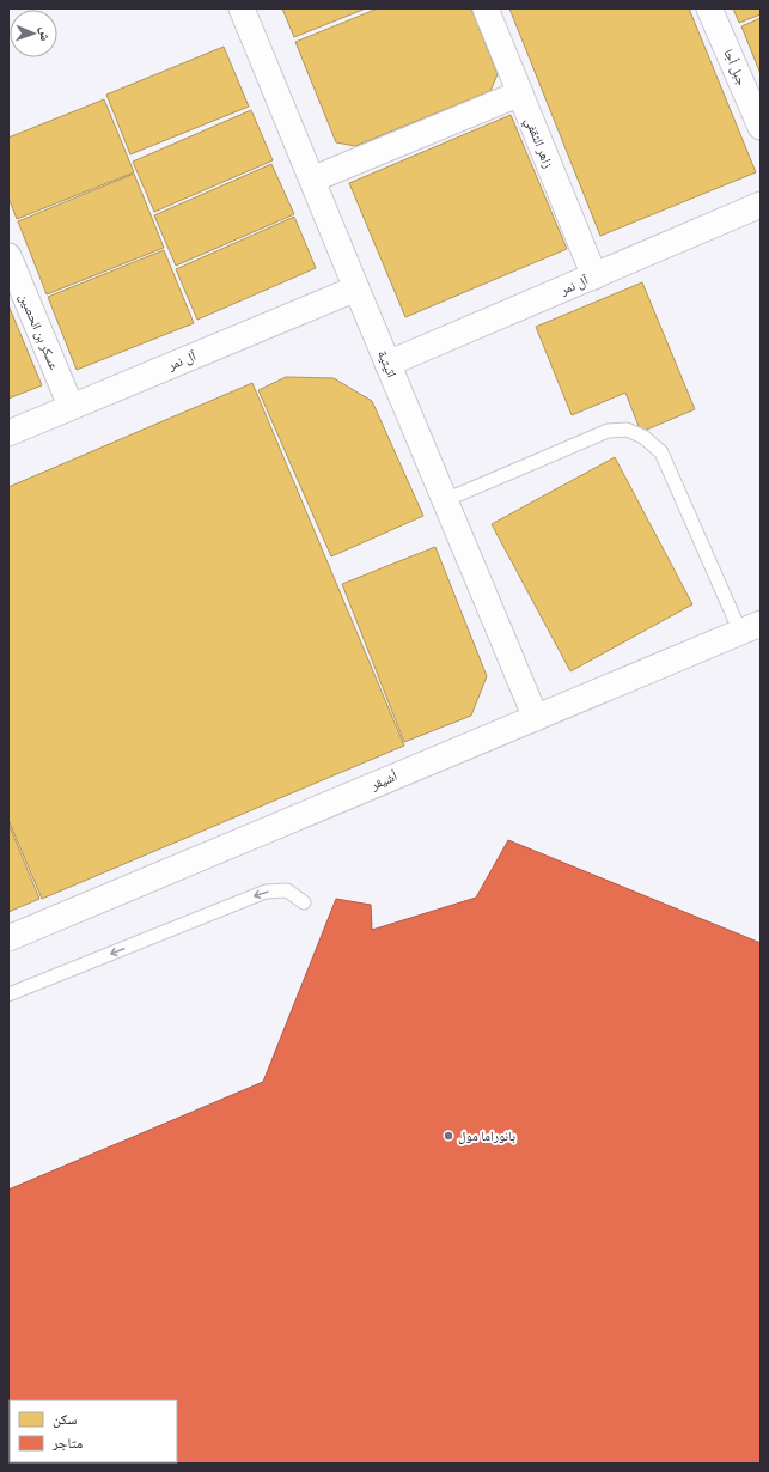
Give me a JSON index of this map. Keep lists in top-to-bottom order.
{
  "streets": {
    "street": [
      "جبل أجا",
      "زاهر الثقفي",
      "آل نمر",
      "عسكر بن الحصين",
      "اثيثية",
      "أشيقر"
    ]
  },
  "crossings": [
    ["زاهر الثقفي", "آل نمر"],
    ["آل نمر", "عسكر بن الحصين"],
    ["آل نمر", "اثيثية"],
    ["اثيثية", "أشيقر"]
  ],
  "places": ["بانوراما مول"],
  "legend": ["سكن", "متاجر"],
  "north": "right"
}
